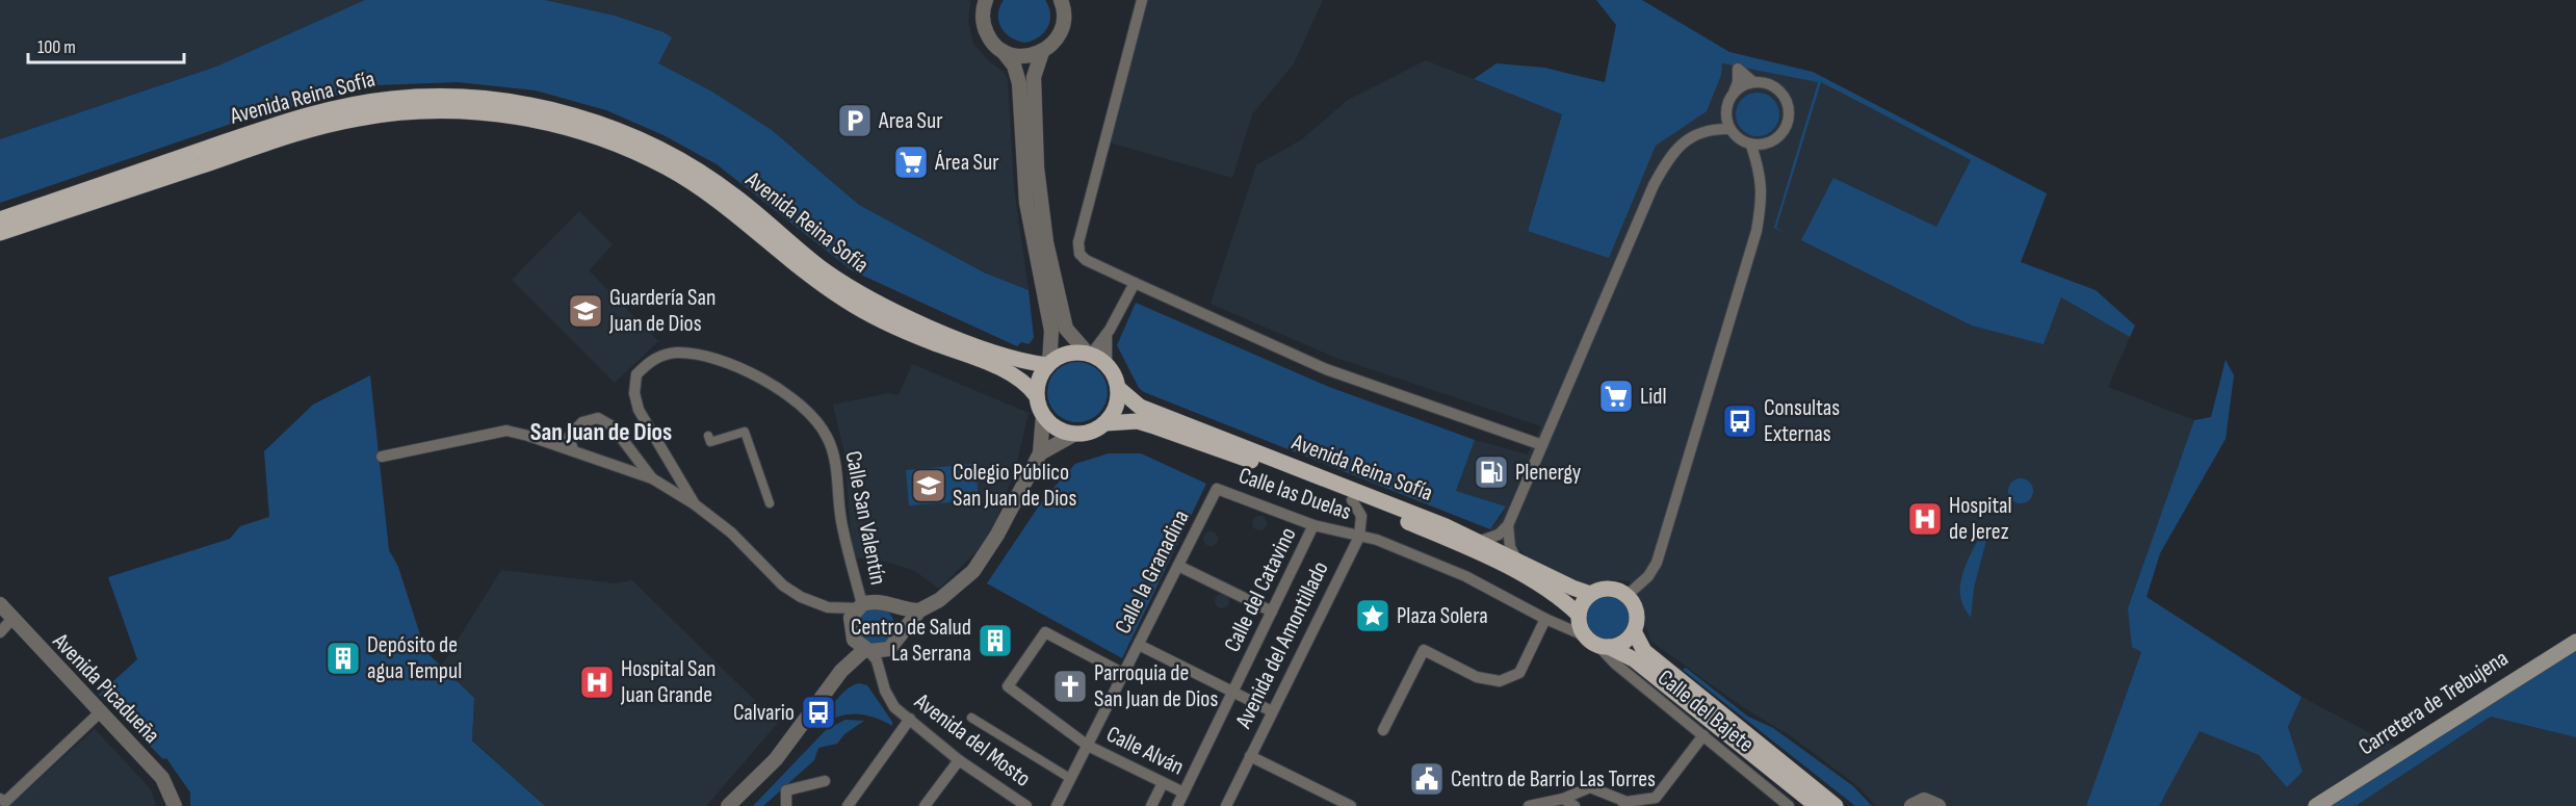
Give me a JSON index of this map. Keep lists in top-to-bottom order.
{
  "streets": {
    "main road": ["Avenida Reina Sofía", "Carretera de Trebujena"],
    "street": [
      "Calle las Duelas",
      "Calle San Valentín",
      "Calle la Granadina",
      "Calle del Catavino",
      "Avenida del Amontillado",
      "Avenida Picadueña",
      "Calle del Bajete",
      "Avenida del Mosto",
      "Calle Alván"
    ]
  },
  "crossings": [
    ["Avenida Reina Sofía", "Calle del Bajete"],
    ["Calle las Duelas", "Calle la Granadina"],
    ["Calle las Duelas", "Calle del Catavino"],
    ["Calle las Duelas", "Avenida del Amontillado"],
    ["Calle San Valentín", "Avenida del Mosto"],
    ["Calle la Granadina", "Calle Alván"],
    ["Calle del Catavino", "Calle Alván"]
  ],
  "districts": ["San Juan de Dios"],
  "places": {
    "parking": ["Area Sur"],
    "supermarket": ["Área Sur", "Lidl"],
    "school or university": ["Guardería San Juan de Dios", "Colegio Público San Juan de Dios"],
    "bus stop": ["Consultas Externas", "Calvario"],
    "fuel station": ["Plenergy"],
    "hospital": ["Hospital de Jerez", "Hospital San Juan Grande"],
    "place": ["Plaza Solera"],
    "building": ["Centro de Salud La Serrana", "Depósito de agua Tempul"],
    "church": ["Parroquia de San Juan de Dios"],
    "public building": ["Centro de Barrio Las Torres"]
  },
  "scale_bar": "100 m"
}
